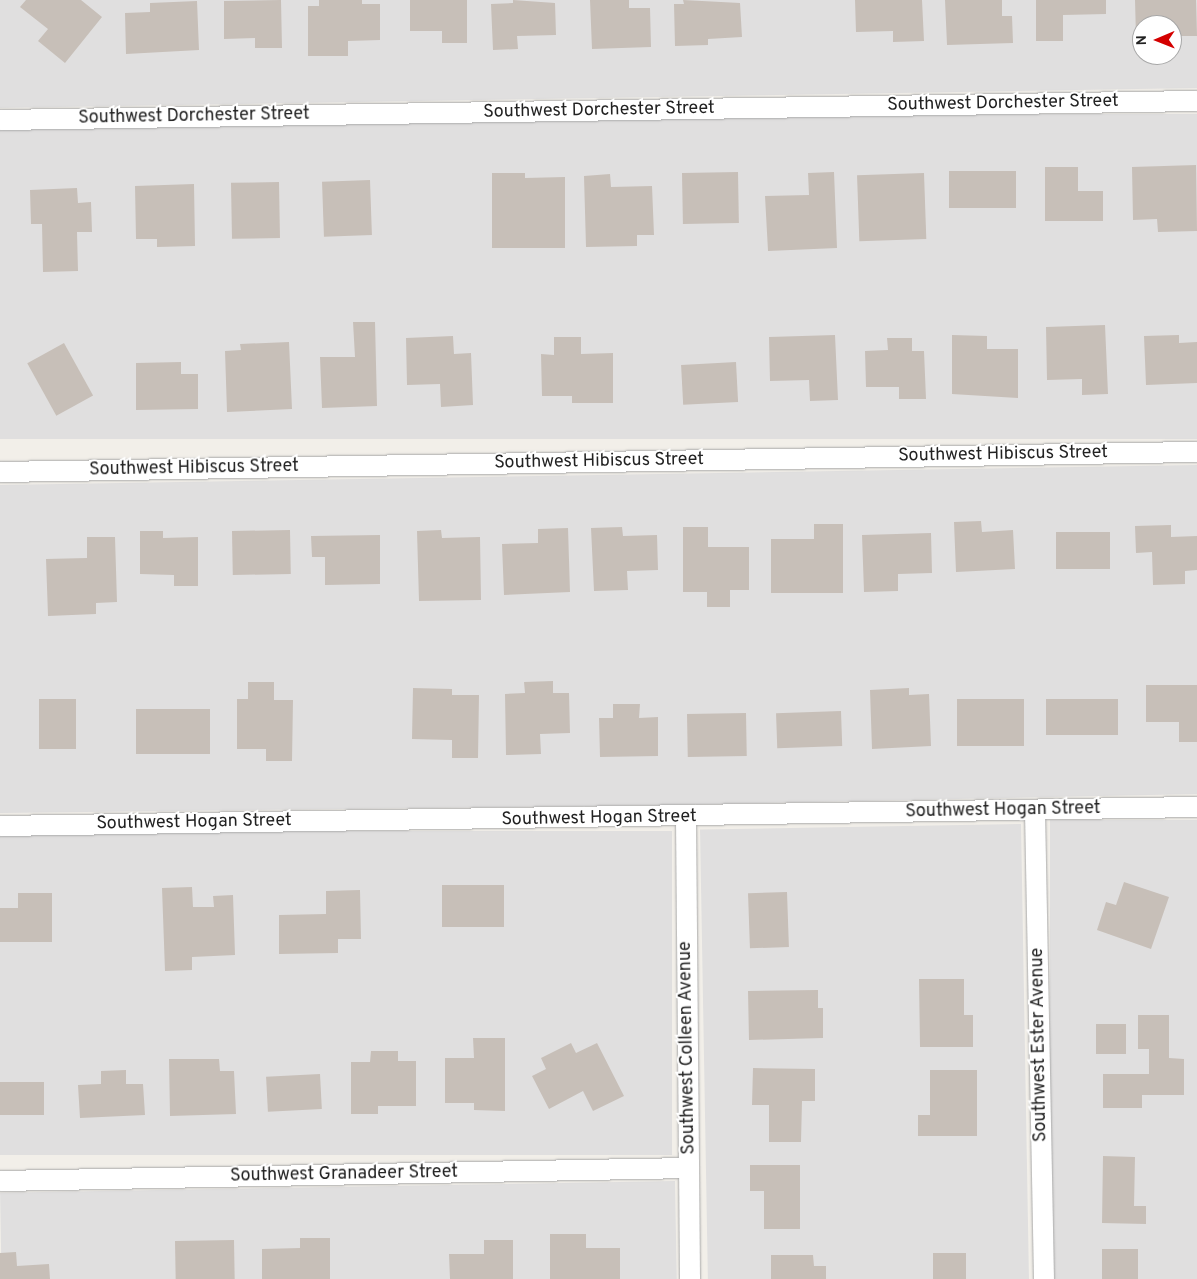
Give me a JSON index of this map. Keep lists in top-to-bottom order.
{
  "streets": {
    "street": [
      "Southwest Dorchester Street",
      "Southwest Hibiscus Street",
      "Southwest Hogan Street",
      "Southwest Ester Avenue",
      "Southwest Colleen Avenue",
      "Southwest Granadeer Street"
    ]
  },
  "crossings": [
    ["Southwest Hogan Street", "Southwest Ester Avenue"],
    ["Southwest Hogan Street", "Southwest Colleen Avenue"],
    ["Southwest Colleen Avenue", "Southwest Granadeer Street"]
  ],
  "north": "left"
}
